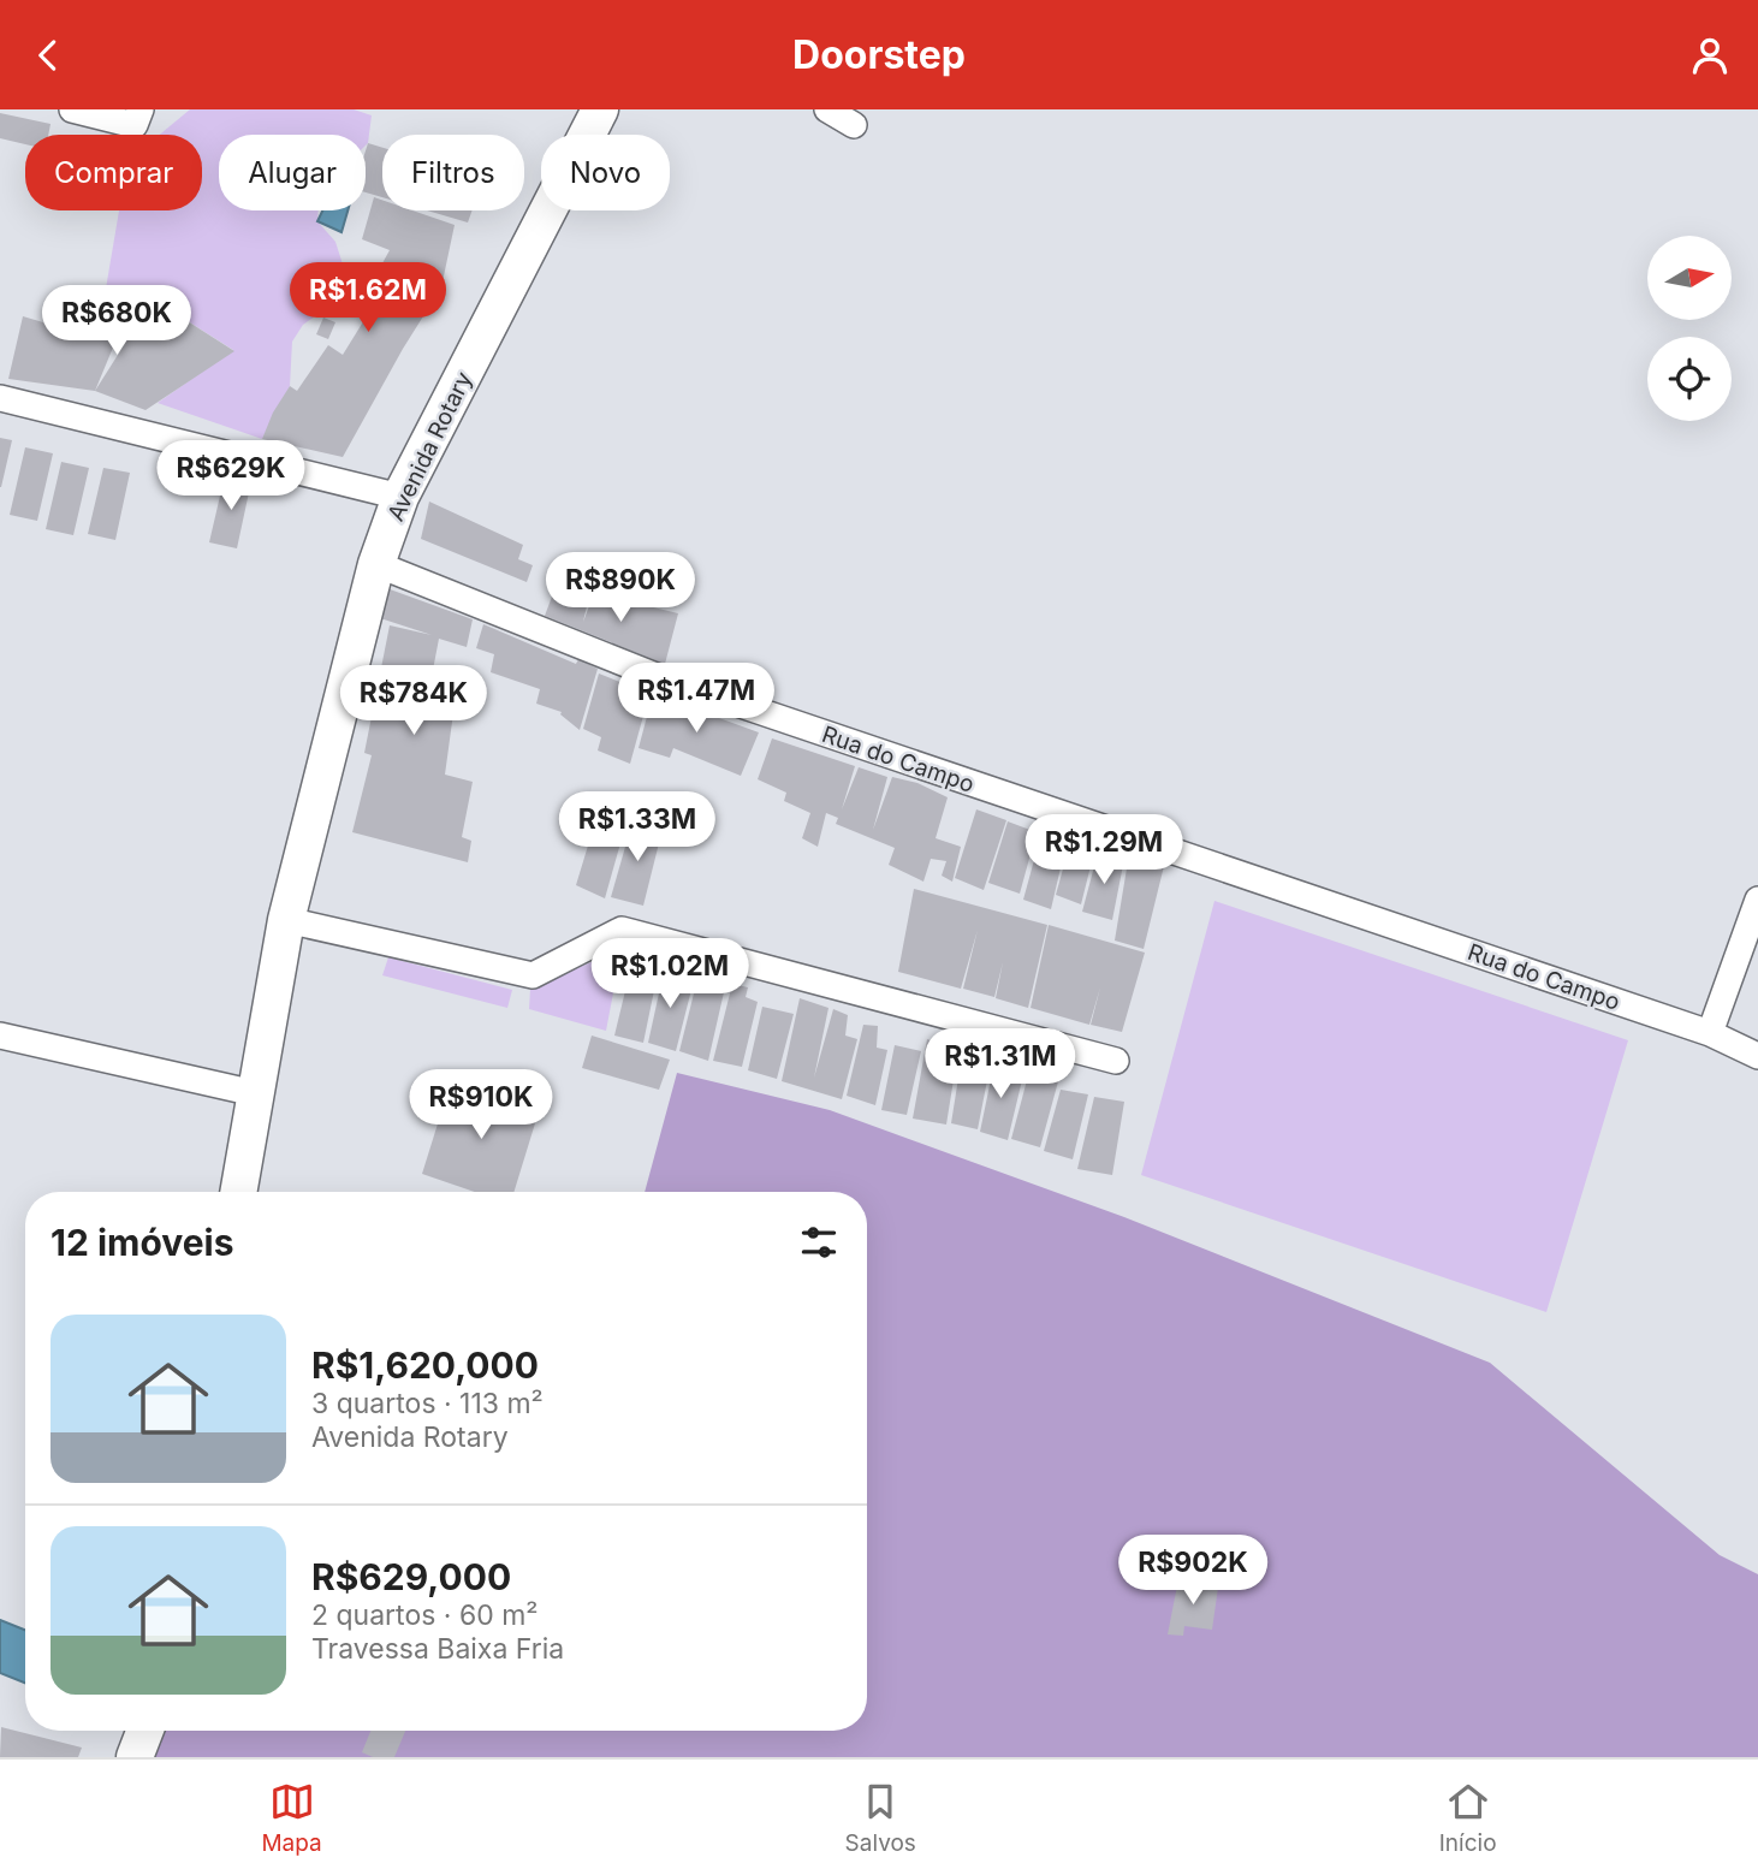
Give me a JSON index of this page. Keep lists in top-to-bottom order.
{
  "streets": {
    "main road": ["Avenida Rotary"],
    "street": ["Rua do Campo"]
  },
  "crossings": [
    ["Avenida Rotary", "Rua do Campo"]
  ],
  "north": "right",
  "page": {
    "header": "Doorstep",
    "chip": [
      "Comprar",
      "Alugar",
      "Filtros",
      "Novo"
    ],
    "price": [
      "R$1.62M",
      "R$680K",
      "R$629K",
      "R$890K",
      "R$1.47M",
      "R$784K",
      "R$1.33M",
      "R$1.29M",
      "R$1.02M",
      "R$1.31M",
      "R$910K",
      "R$902K"
    ],
    "heading": "12 imóveis",
    "list": [
      {
        "name": "R$1,620,000",
        "note": "3 quartos · 113 m² · Avenida Rotary"
      },
      {
        "name": "R$629,000",
        "note": "2 quartos · 60 m² · Travessa Baixa Fria"
      }
    ],
    "tabs": ["Mapa", "Salvos", "Início"]
  }
}
